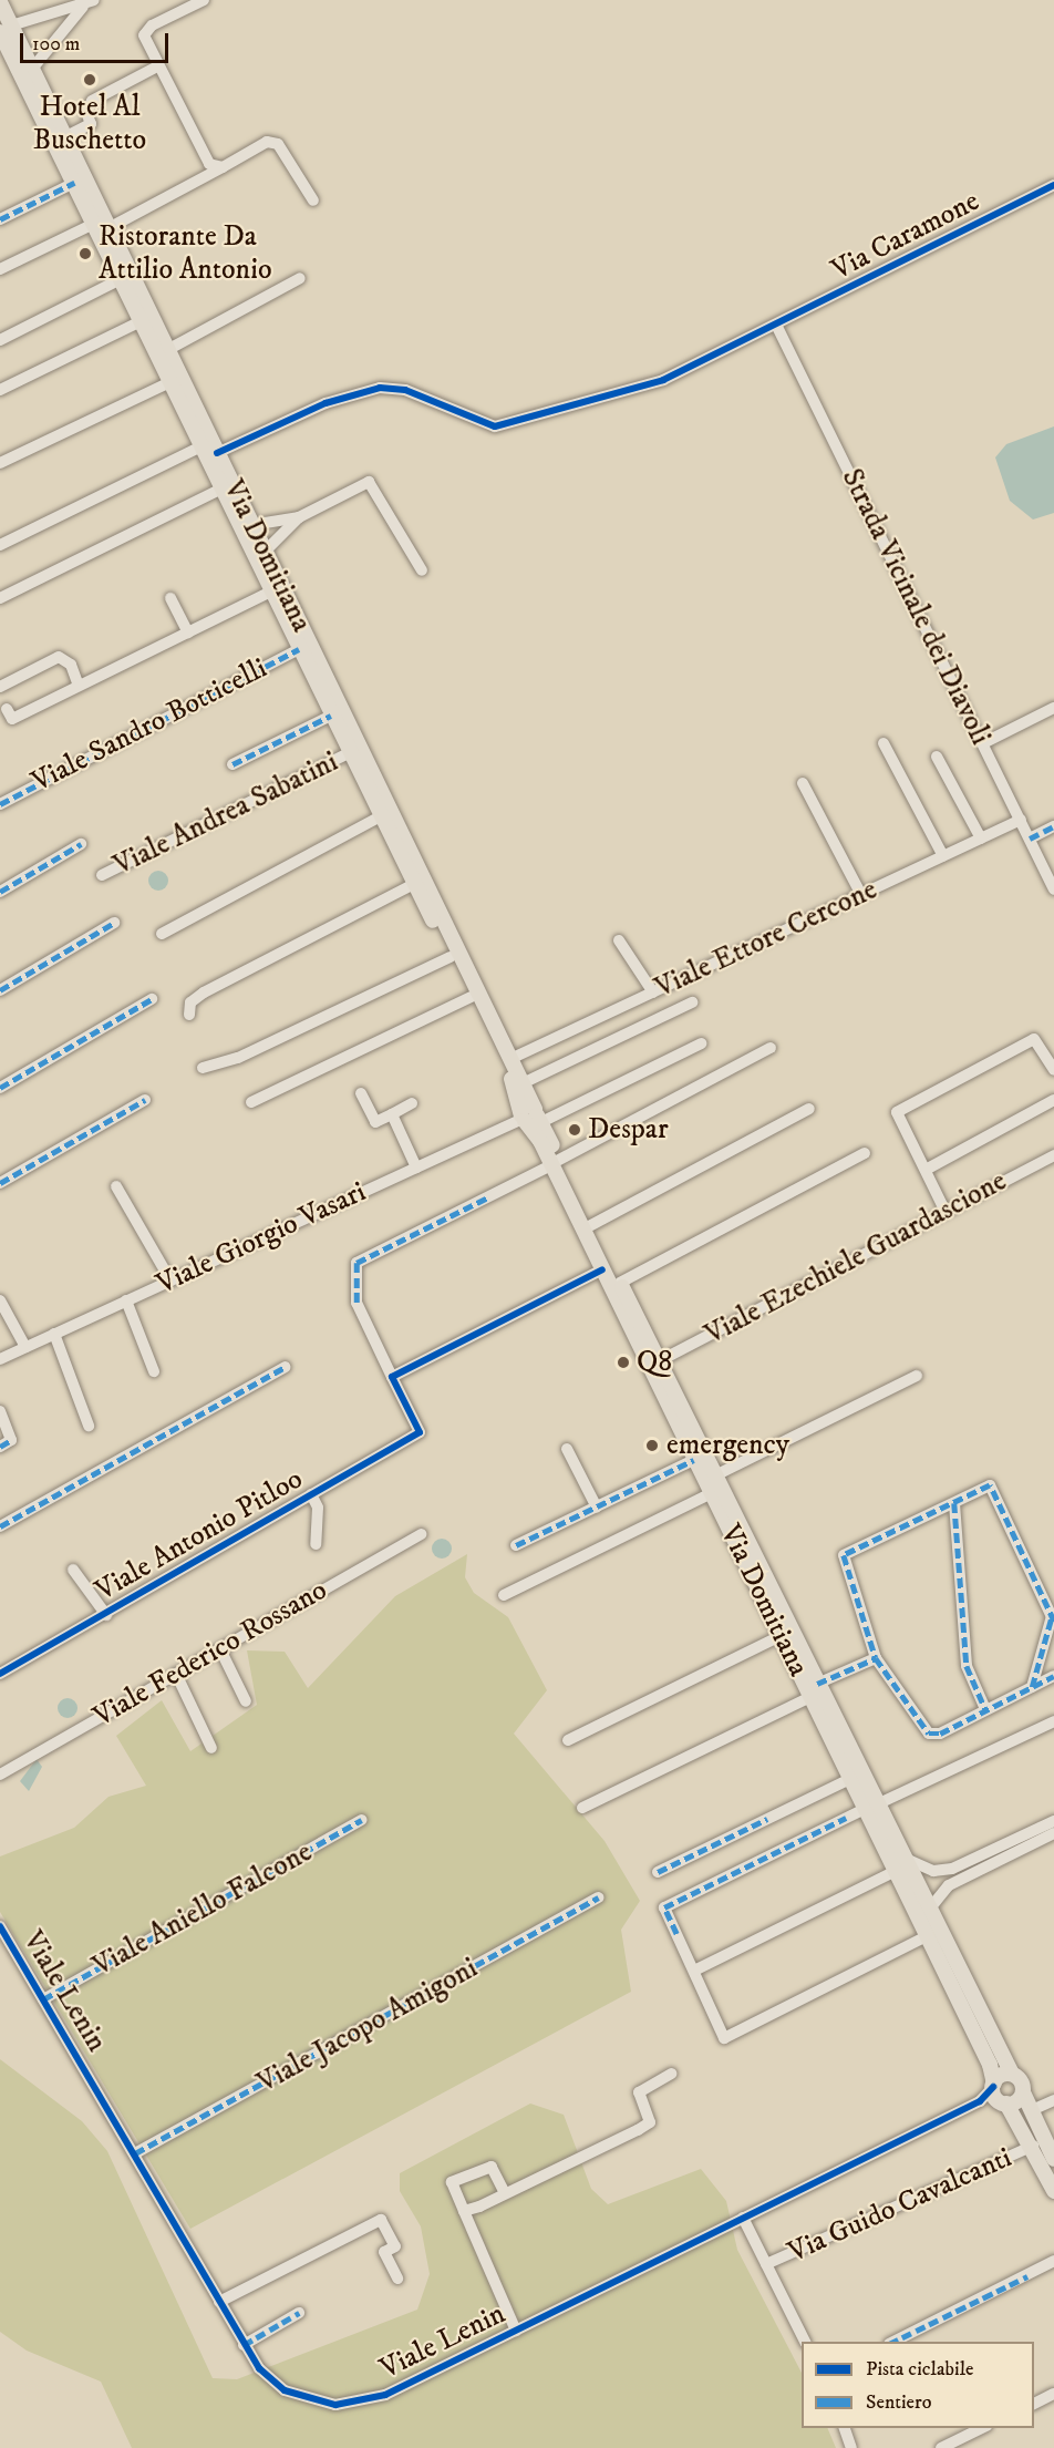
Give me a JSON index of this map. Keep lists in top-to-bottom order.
{
  "streets": {
    "main road": ["Via Domitiana"],
    "street": [
      "Via Caramone",
      "Strada Vicinale dei Diavoli",
      "Viale Sandro Botticelli",
      "Viale Andrea Sabatini",
      "Viale Ettore Cercone",
      "Viale Giorgio Vasari",
      "Viale Ezechiele Guardascione",
      "Viale Antonio Pitloo",
      "Viale Federico Rossano",
      "Viale Aniello Falcone",
      "Viale Lenin",
      "Viale Jacopo Amigoni",
      "Via Guido Cavalcanti"
    ]
  },
  "crossings": [
    ["Via Caramone", "Via Domitiana"],
    ["Via Caramone", "Strada Vicinale dei Diavoli"],
    ["Via Domitiana", "Viale Sandro Botticelli"],
    ["Via Domitiana", "Viale Andrea Sabatini"],
    ["Via Domitiana", "Viale Ettore Cercone"],
    ["Via Domitiana", "Viale Giorgio Vasari"],
    ["Via Domitiana", "Viale Ezechiele Guardascione"],
    ["Via Domitiana", "Viale Lenin"],
    ["Strada Vicinale dei Diavoli", "Viale Ettore Cercone"],
    ["Viale Aniello Falcone", "Viale Lenin"],
    ["Viale Lenin", "Viale Jacopo Amigoni"]
  ],
  "places": [
    "Hotel Al Buschetto",
    "Ristorante Da Attilio Antonio",
    "Despar",
    "Q8",
    "emergency"
  ],
  "legend": ["Pista ciclabile", "Sentiero"],
  "scale_bar": "100 m"
}
